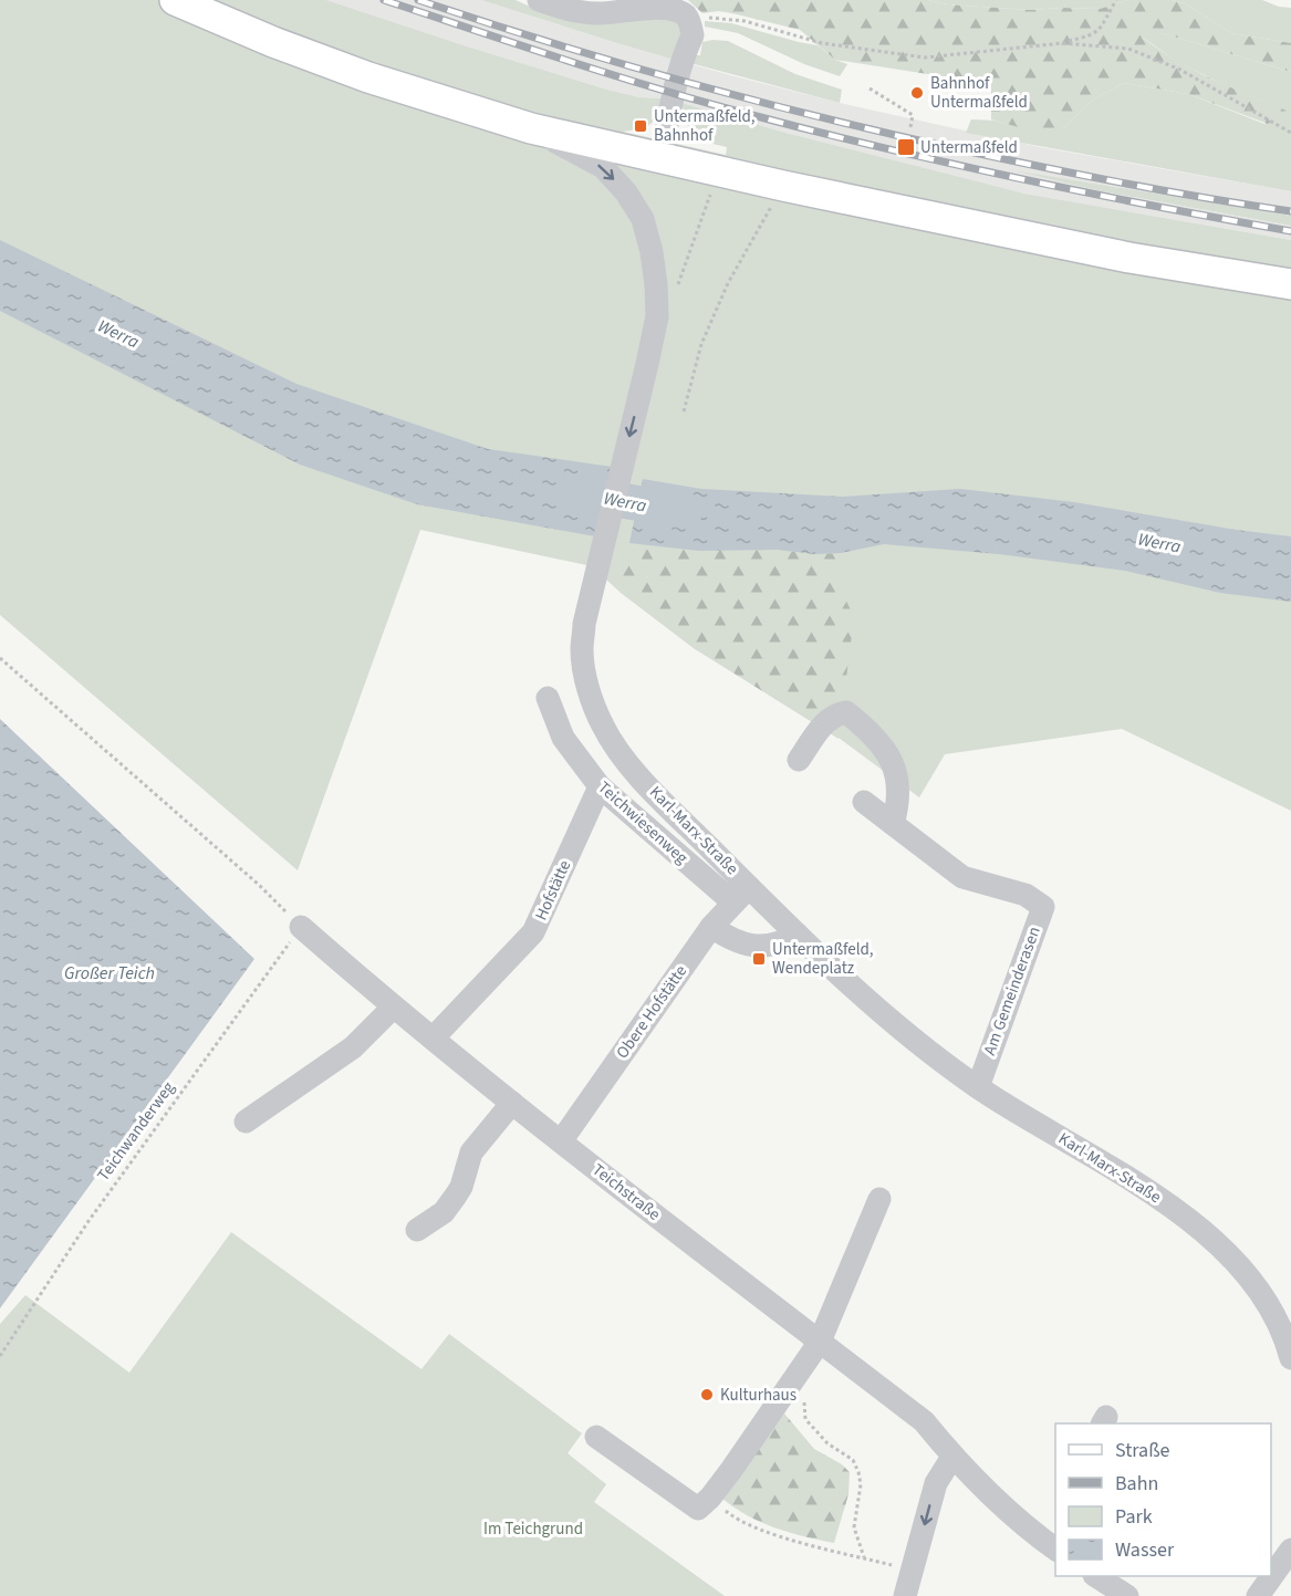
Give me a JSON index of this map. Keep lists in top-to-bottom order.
{
  "streets": {
    "street": [
      "Teichwiesenweg",
      "Karl-Marx-Straße",
      "Hofstätte",
      "Am Gemeinderasen",
      "Obere Hofstätte",
      "Teichstraße"
    ],
    "path": ["Teichwanderweg"]
  },
  "crossings": [
    ["Teichwiesenweg", "Karl-Marx-Straße"],
    ["Teichwiesenweg", "Hofstätte"],
    ["Teichwiesenweg", "Obere Hofstätte"],
    ["Karl-Marx-Straße", "Am Gemeinderasen"],
    ["Karl-Marx-Straße", "Obere Hofstätte"],
    ["Hofstätte", "Teichstraße"],
    ["Obere Hofstätte", "Teichstraße"],
    ["Teichwanderweg", "Teichstraße"]
  ],
  "one_way": ["Karl-Marx-Straße"],
  "water": ["Werra", "Großer Teich"],
  "parks": ["Im Teichgrund"],
  "places": {
    "other": ["Bahnhof Untermaßfeld", "Kulturhaus"],
    "transit": ["Untermaßfeld, Bahnhof", "Untermaßfeld", "Untermaßfeld, Wendeplatz"]
  },
  "legend": [
    "Straße",
    "Bahn",
    "Park",
    "Wasser"
  ]
}
